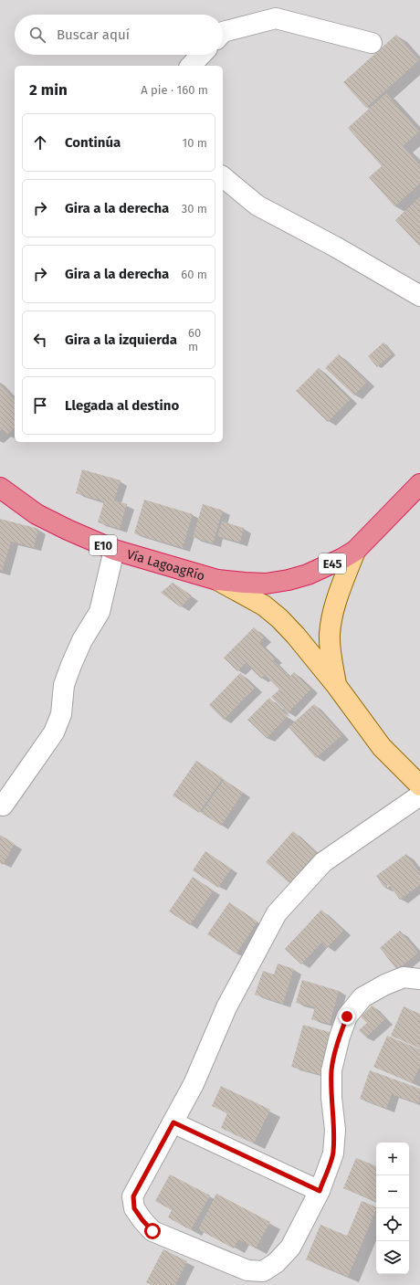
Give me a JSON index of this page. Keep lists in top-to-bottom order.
{
  "streets": {
    "highway": ["E10", "E45", "Vía LagoagRío"]
  },
  "crossings": [
    ["E45", "Vía LagoagRío"]
  ],
  "page": {
    "search": "Buscar aquí",
    "heading": ["2 min", "A pie · 160 m"],
    "list": [
      ["Continúa", "10 m"],
      ["Gira a la derecha", "30 m"],
      ["Gira a la derecha", "60 m"],
      ["Gira a la izquierda", "60 m"],
      "Llegada al destino"
    ],
    "map_buttons": ["+", "−"]
  }
}
